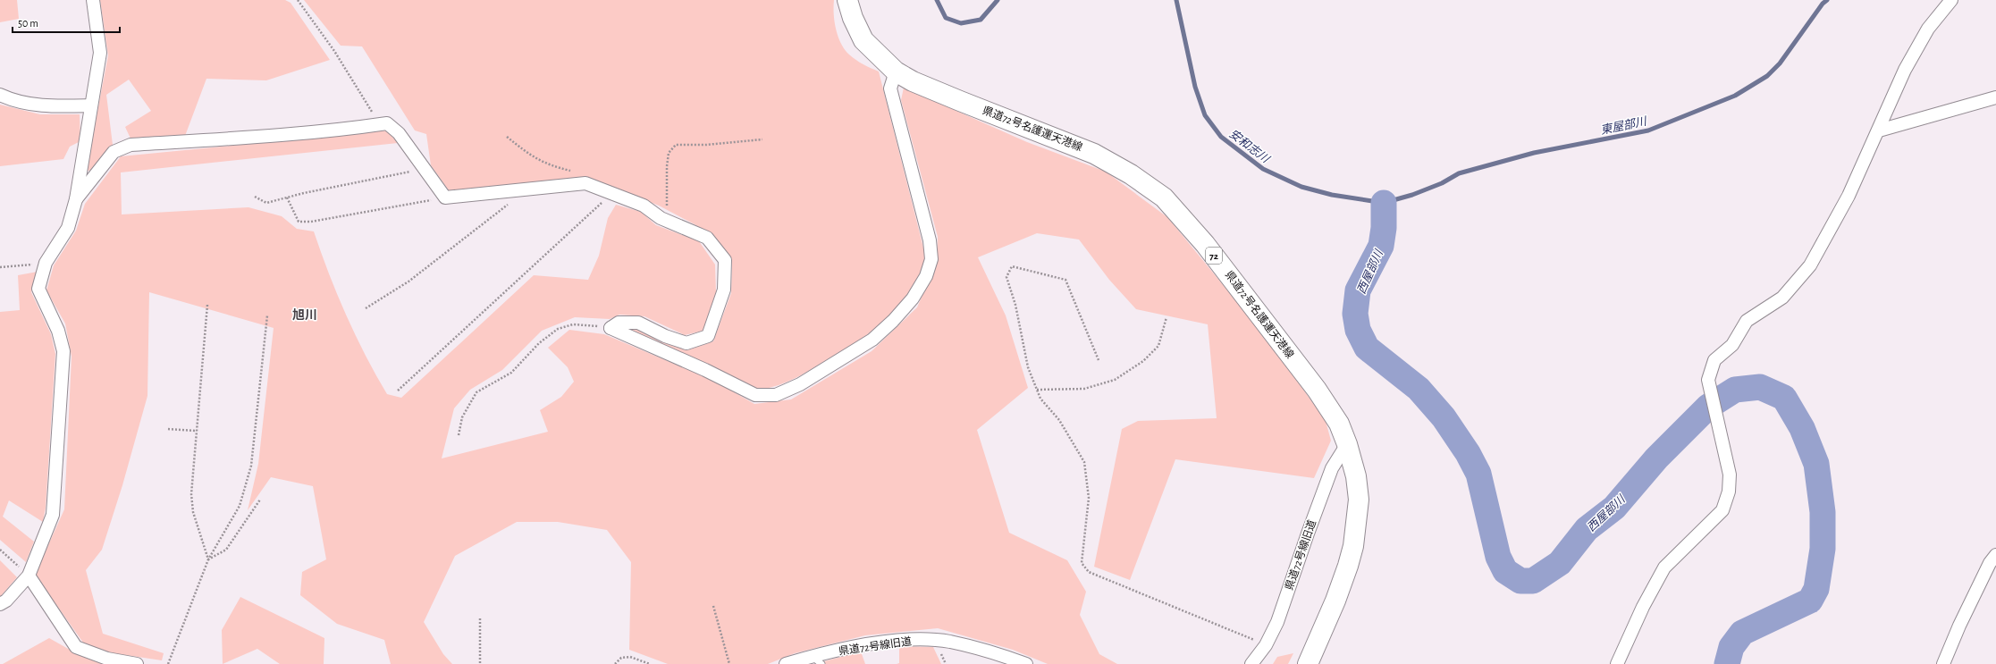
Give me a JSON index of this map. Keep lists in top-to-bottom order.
{
  "streets": {
    "main road": ["県道72号名護運天港線", "72"],
    "street": ["県道72号線旧道"]
  },
  "crossings": [
    ["県道72号名護運天港線", "県道72号線旧道"]
  ],
  "districts": ["旭川"],
  "water": ["東屋部川", "安和志川", "西屋部川"],
  "scale_bar": "50 m"
}
